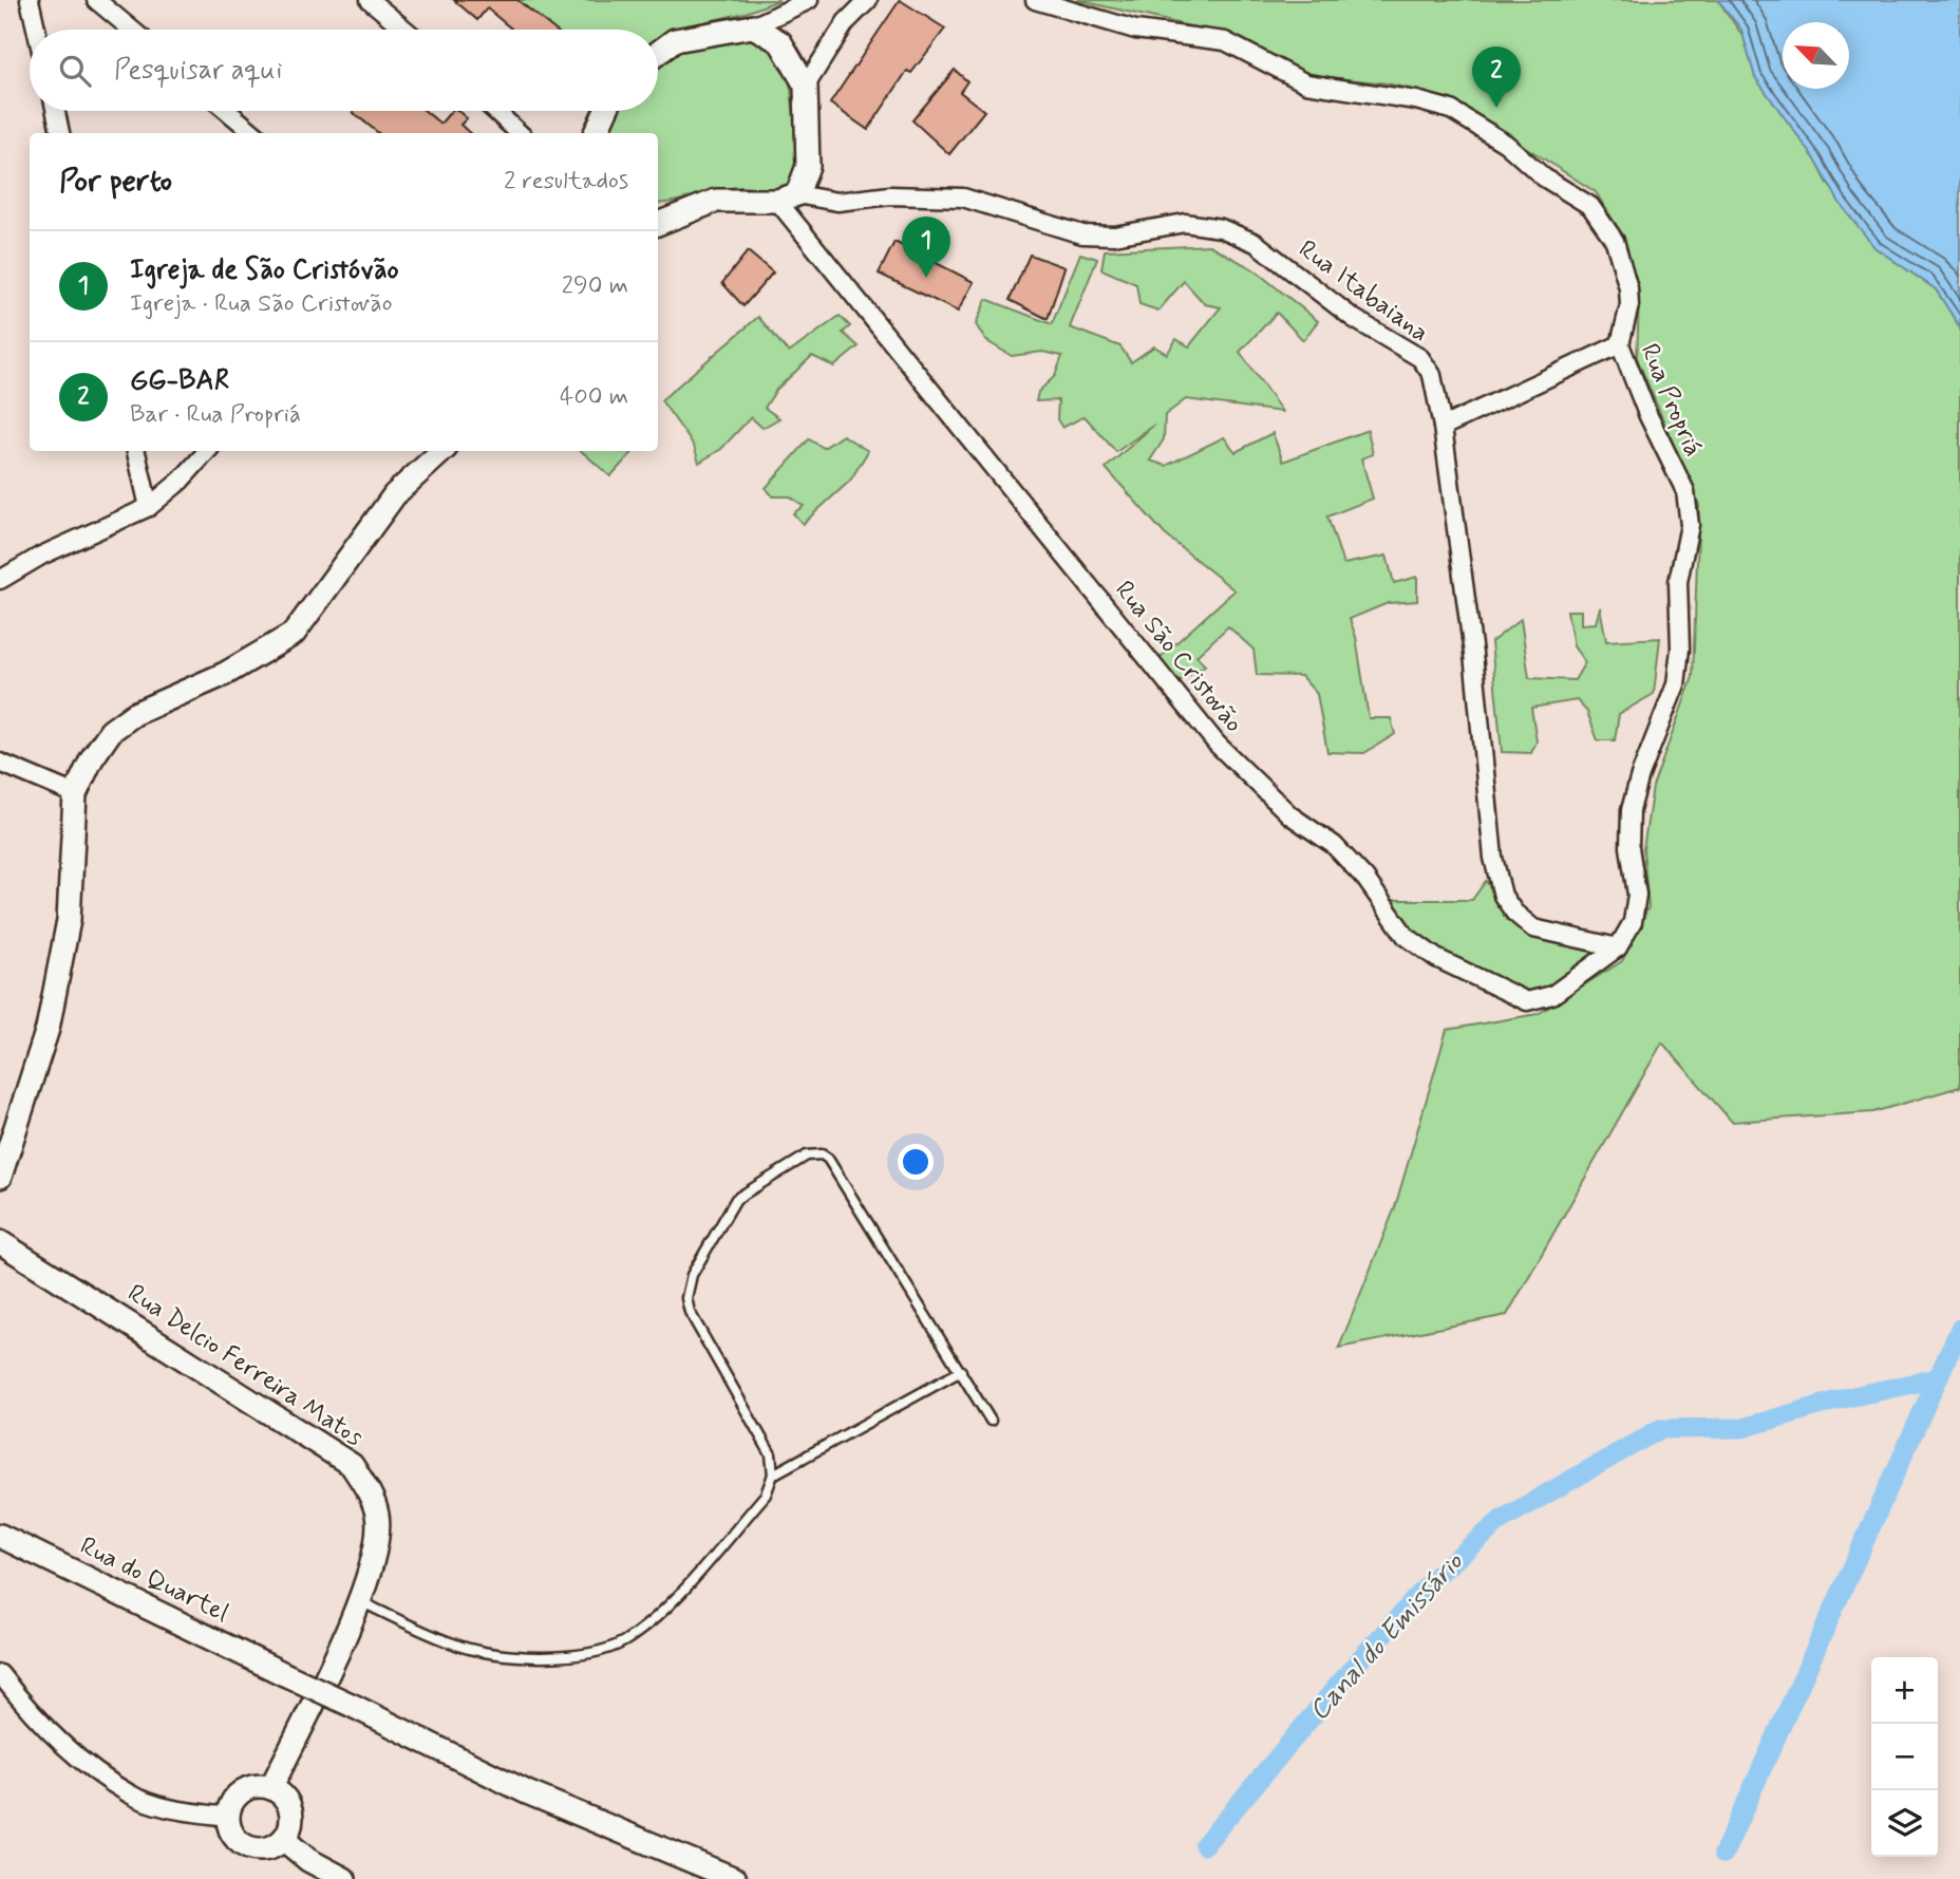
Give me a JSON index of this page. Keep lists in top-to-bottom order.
{
  "streets": {
    "street": [
      "Rua Itabaiana",
      "Rua Propriá",
      "Rua São Cristovão",
      "Rua Delcio Ferreira Matos",
      "Rua do Quartel"
    ]
  },
  "crossings": [
    ["Rua Itabaiana", "Rua Propriá"],
    ["Rua Itabaiana", "Rua São Cristovão"],
    ["Rua Propriá", "Rua São Cristovão"]
  ],
  "water": ["Canal do Emissário"],
  "north": "top left",
  "page": {
    "search": "Pesquisar aqui",
    "pins": ["2", "1"],
    "heading": ["Por perto", "2 resultados"],
    "list": [
      {
        "mark": "1",
        "name": "Igreja de São Cristóvão",
        "note": "Igreja · Rua São Cristovão",
        "value": "290 m"
      },
      {
        "mark": "2",
        "name": "GG-BAR",
        "note": "Bar · Rua Propriá",
        "value": "400 m"
      }
    ],
    "map_buttons": ["+", "−"]
  }
}
